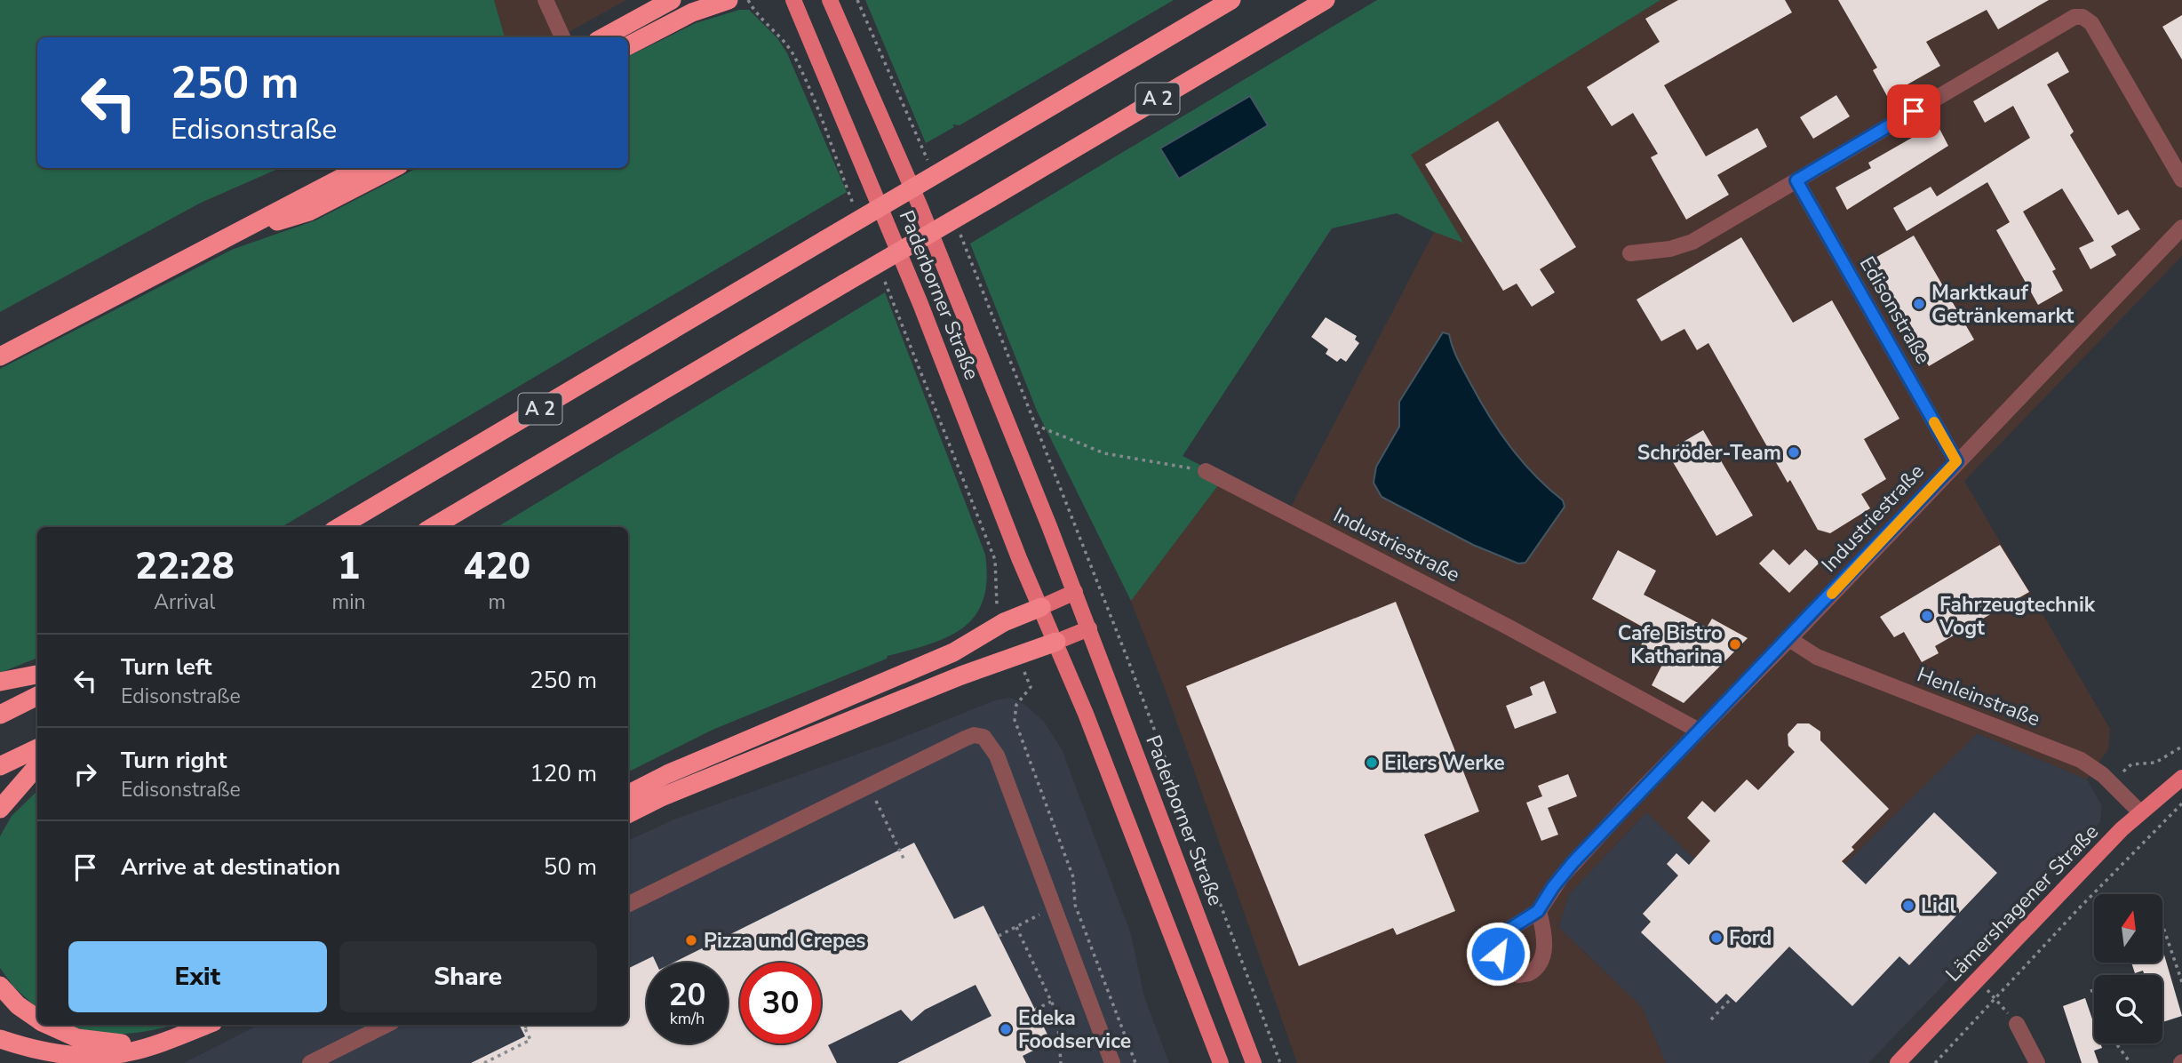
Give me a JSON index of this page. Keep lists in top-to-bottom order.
{
  "streets": {
    "highway": ["A 2"],
    "main road": ["Paderborner Straße", "Lämershagener Straße"],
    "street": ["Edisonstraße", "Industriestraße", "Henleinstraße"]
  },
  "crossings": [
    ["Edisonstraße", "Industriestraße"],
    ["Industriestraße", "Henleinstraße"],
    ["Henleinstraße", "Lämershagener Straße"]
  ],
  "places": [
    "Marktkauf Getränkemarkt",
    "Schröder-Team",
    "Fahrzeugtechnik Vogt",
    "Cafe Bistro Katharina",
    "Eilers Werke",
    "Lidl",
    "Ford",
    "Pizza und Crepes",
    "Edeka Foodservice"
  ],
  "north": "top",
  "page": {
    "turn": ["250 m", "Edisonstraße"],
    "eta": [
      "22:28",
      "Arrival",
      "1",
      "min",
      "420",
      "m"
    ],
    "list": [
      {
        "name": "Turn left",
        "note": "Edisonstraße",
        "value": "250 m"
      },
      {
        "name": "Turn right",
        "note": "Edisonstraße",
        "value": "120 m"
      },
      {
        "name": "Arrive at destination",
        "value": "50 m"
      }
    ],
    "buttons": ["Exit", "Share"],
    "speed": "20 km/h",
    "limit": "30"
  }
}
